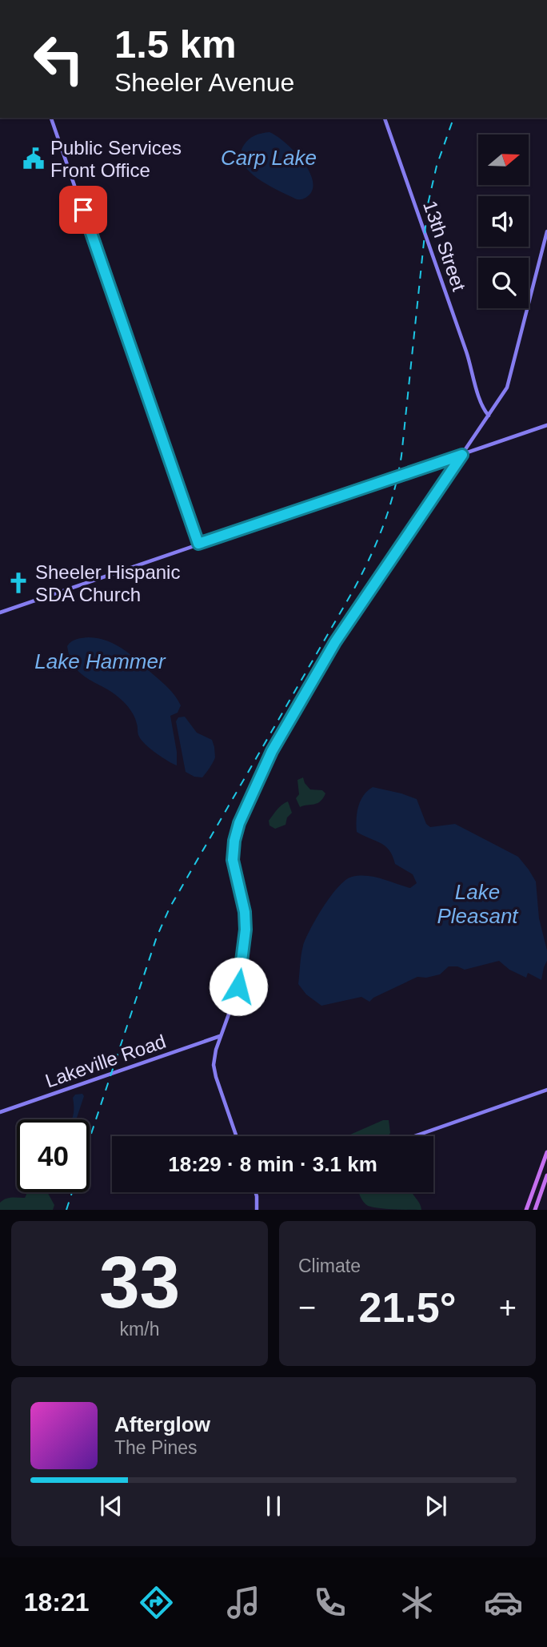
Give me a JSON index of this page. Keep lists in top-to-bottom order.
{
  "streets": {
    "street": ["13th Street", "Lakeville Road"]
  },
  "water": ["Carp Lake", "Lake Hammer", "Lake Pleasant"],
  "places": {
    "public building": ["Public Services Front Office"],
    "church": ["Sheeler Hispanic SDA Church"]
  },
  "north": "right",
  "page": {
    "turn": ["1.5 km", "Sheeler Avenue"],
    "limit": "40",
    "trip": "18:29 · 8 min · 3.1 km",
    "tile": [
      ["33", "km/h"],
      "Climate"
    ],
    "heat": ["−", "21.5°", "+"],
    "song": ["Afterglow", "The Pines"],
    "tabs": "18:21"
  }
}
